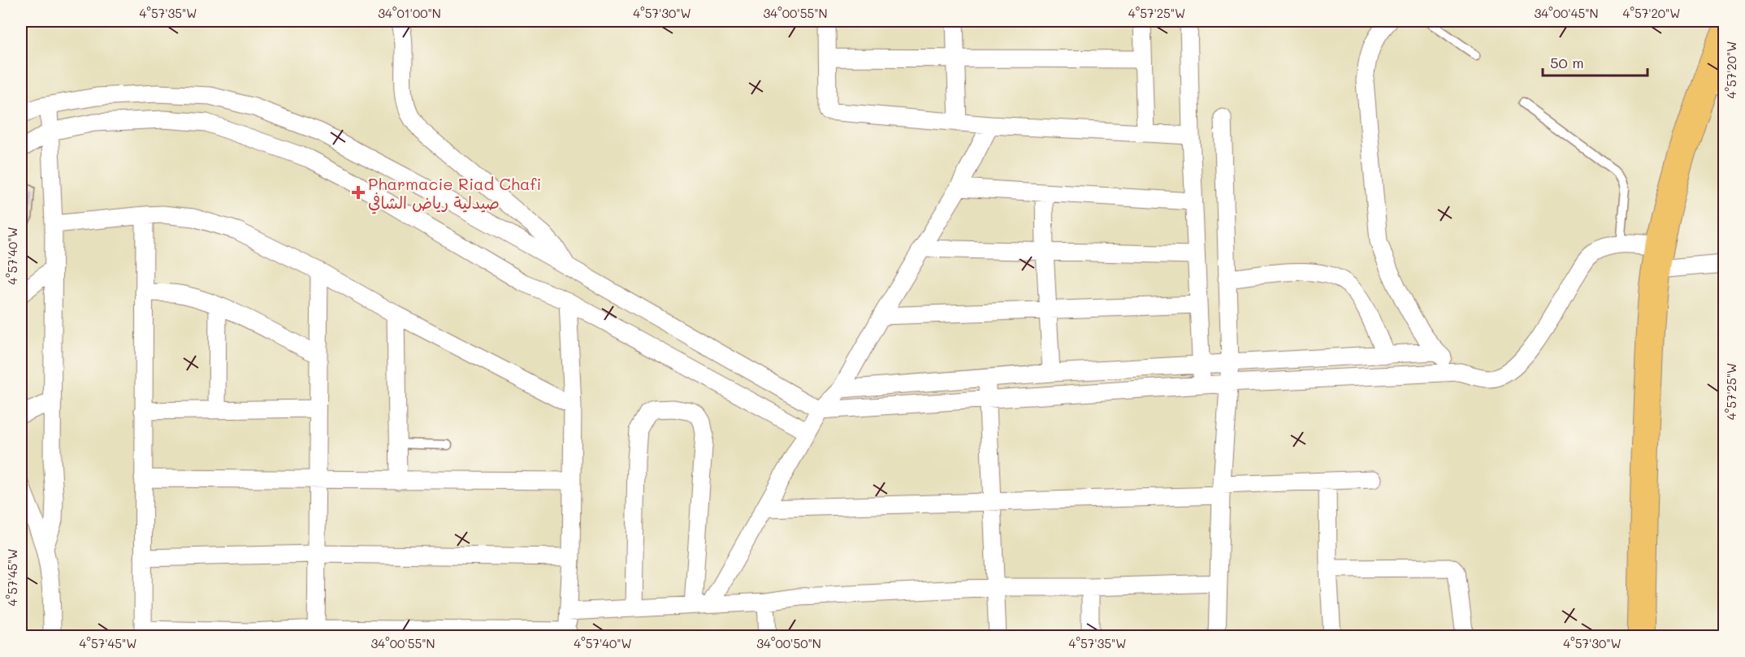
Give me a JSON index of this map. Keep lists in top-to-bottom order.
{
  "places": {
    "health": ["Pharmacie Riad Chafi صيدلية رياض الشافي"]
  },
  "scale_bar": "50 m",
  "coordinates": [
    "4°57'35\"W",
    "34°01'00\"N",
    "4°57'30\"W",
    "34°00'55\"N",
    "4°57'25\"W",
    "34°00'45\"N",
    "4°57'20\"W",
    "4°57'40\"W",
    "4°57'45\"W",
    "34°00'50\"N"
  ]
}
